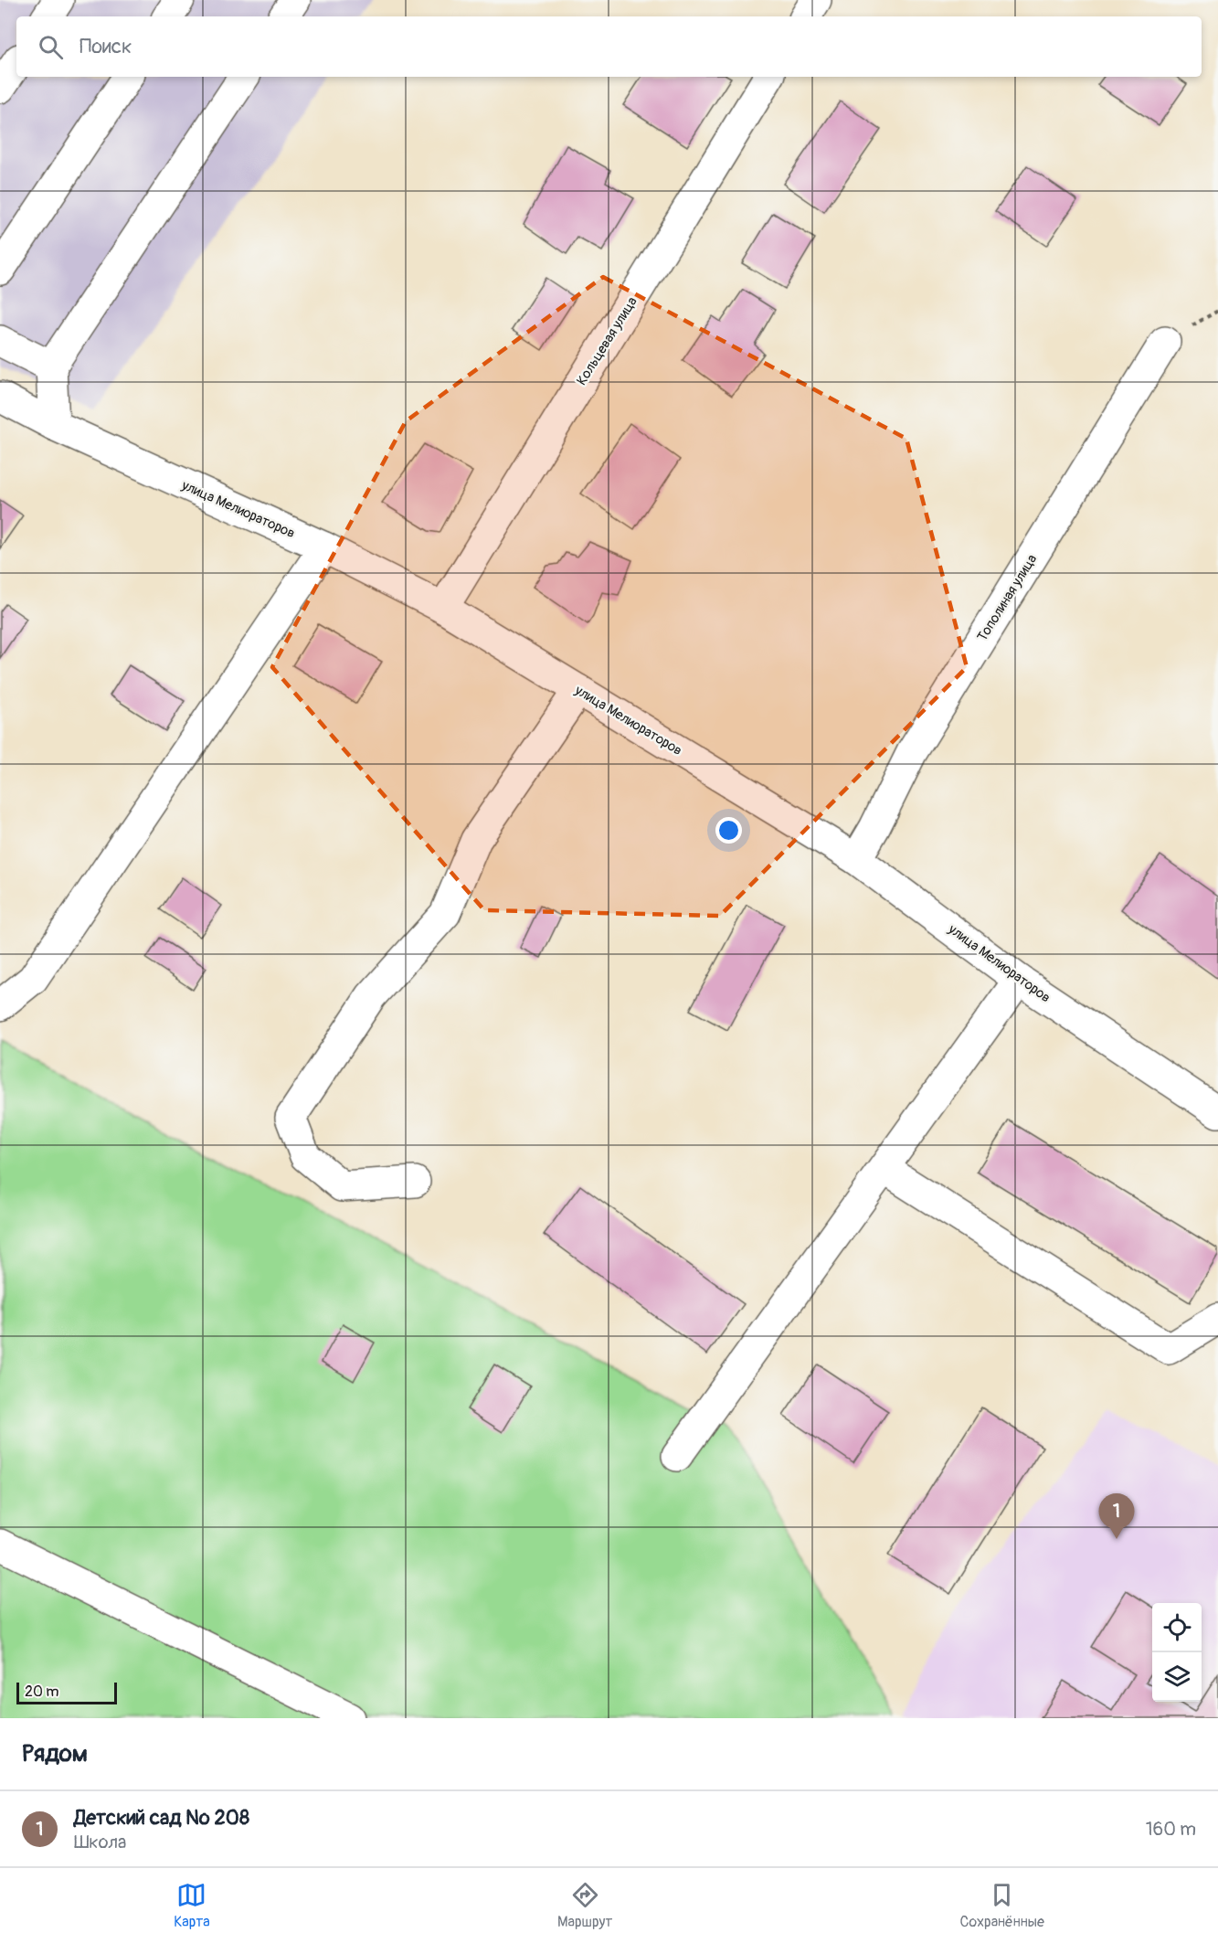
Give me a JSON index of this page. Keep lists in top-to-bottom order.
{
  "streets": {
    "street": ["Кольцевая улица", "улица Мелиораторов", "Тополиная улица"]
  },
  "crossings": [
    ["Кольцевая улица", "улица Мелиораторов"],
    ["улица Мелиораторов", "Тополиная улица"]
  ],
  "scale_bar": "20 m",
  "page": {
    "search": "Поиск",
    "pins": "1",
    "scale": "20 m",
    "heading": "Рядом",
    "list": [
      {
        "mark": "1",
        "name": "Детский сад № 208",
        "note": "Школа",
        "value": "160 m"
      }
    ],
    "nav": ["Карта", "Маршрут", "Сохранённые"]
  }
}
